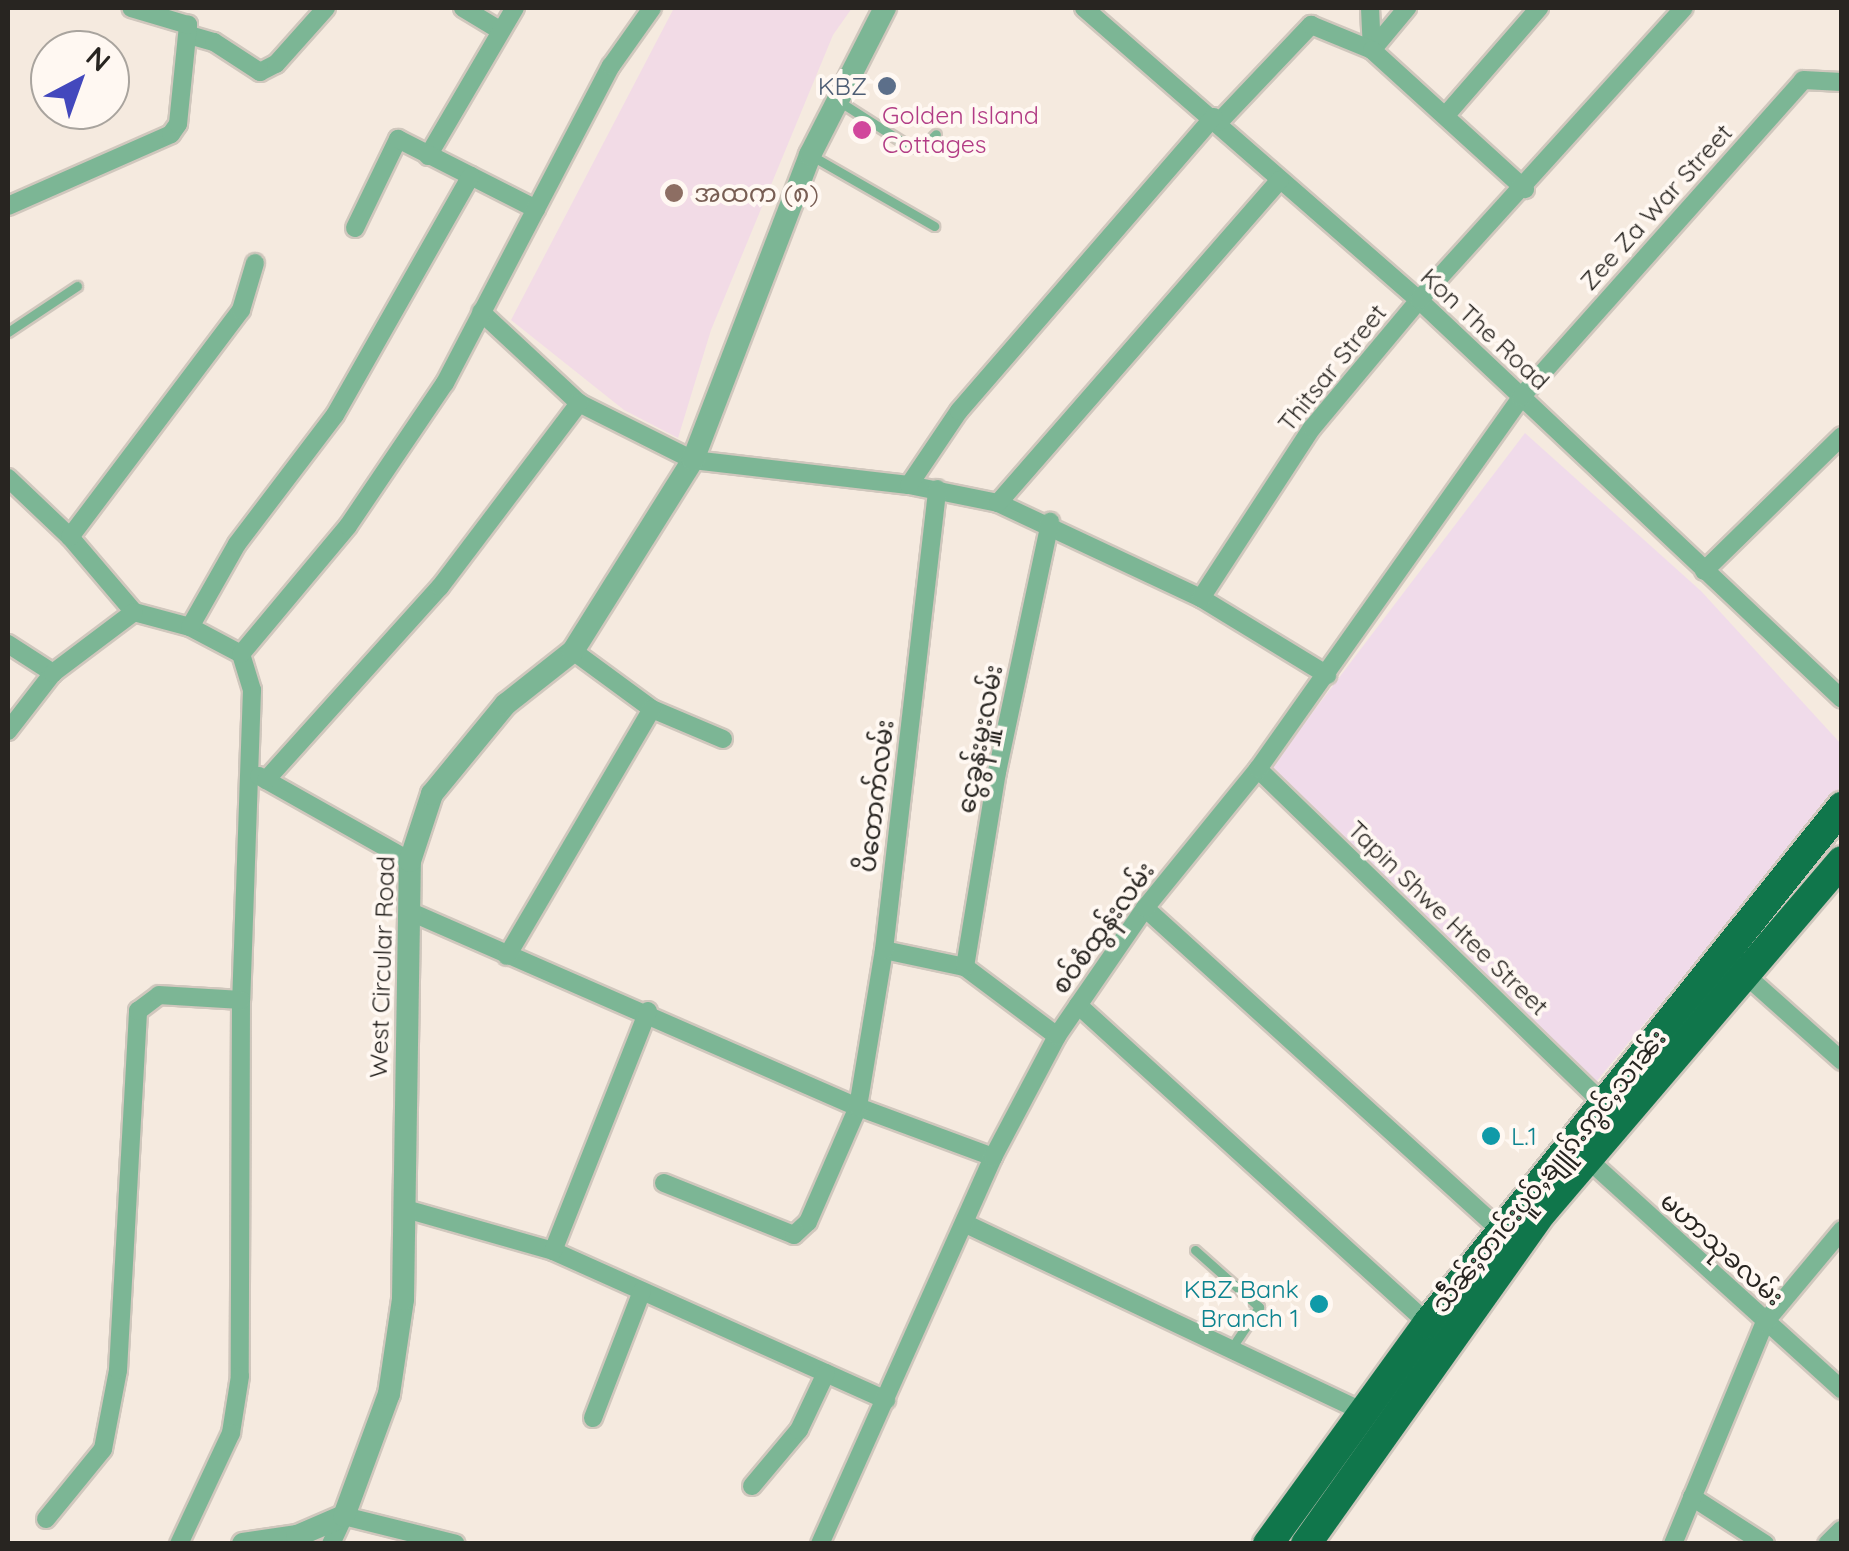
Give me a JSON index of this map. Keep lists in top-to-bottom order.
{
  "streets": {
    "highway": ["သဵႅၼ်ႈတၢင်းပူဝ်ႇၶျူၵ်ႉဢွင်ႇသၢၼ်း"],
    "street": [
      "Zee Za War Street",
      "Kon The Road",
      "Thitsar Street",
      "ငွေခွန်းမှူးလမ်း",
      "ပိတောက်လမ်း",
      "Tapin Shwe Htee Street",
      "စဝ်စံထွန်းလမ်း",
      "West Circular Road",
      "မဟာသုခလမ်း"
    ]
  },
  "crossings": [
    ["Zee Za War Street", "Kon The Road"],
    ["Zee Za War Street", "စဝ်စံထွန်းလမ်း"],
    ["Kon The Road", "Thitsar Street"],
    ["Kon The Road", "စဝ်စံထွန်းလမ်း"],
    ["Tapin Shwe Htee Street", "စဝ်စံထွန်းလမ်း"],
    ["Tapin Shwe Htee Street", "သဵႅၼ်ႈတၢင်းပူဝ်ႇၶျူၵ်ႉဢွင်ႇသၢၼ်း"],
    ["သဵႅၼ်ႈတၢင်းပူဝ်ႇၶျူၵ်ႉဢွင်ႇသၢၼ်း", "မဟာသုခလမ်း"]
  ],
  "places": [
    "KBZ",
    "Golden Island Cottages",
    "အထက (၈)",
    "L.1",
    "KBZ Bank Branch 1"
  ],
  "north": "top right"
}
